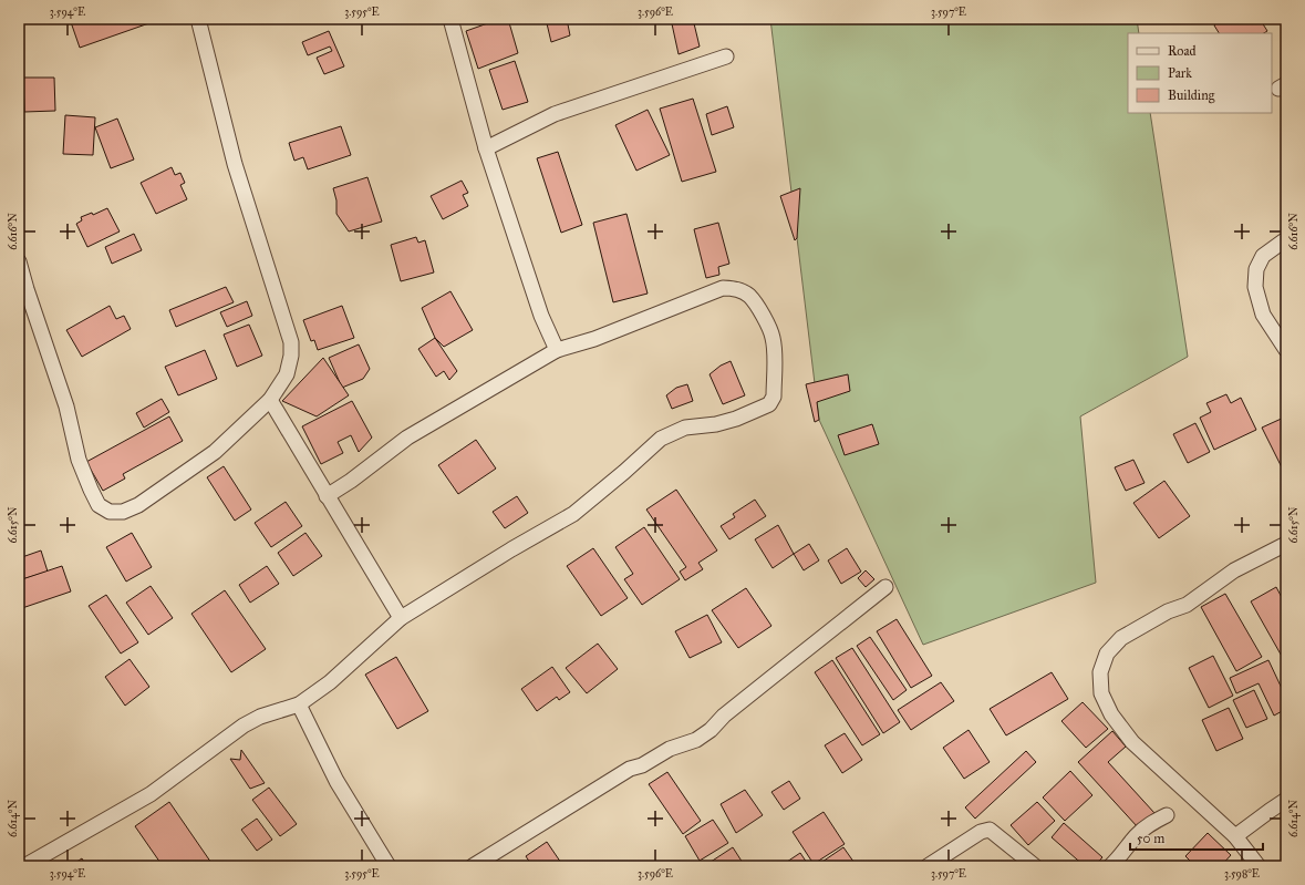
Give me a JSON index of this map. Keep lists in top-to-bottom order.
{
  "legend": ["Road", "Park", "Building"],
  "scale_bar": "50 m",
  "coordinates": [
    "3.594°E",
    "3.595°E",
    "3.596°E",
    "3.597°E",
    "6.616°N",
    "6.615°N",
    "6.614°N",
    "3.598°E"
  ]
}
